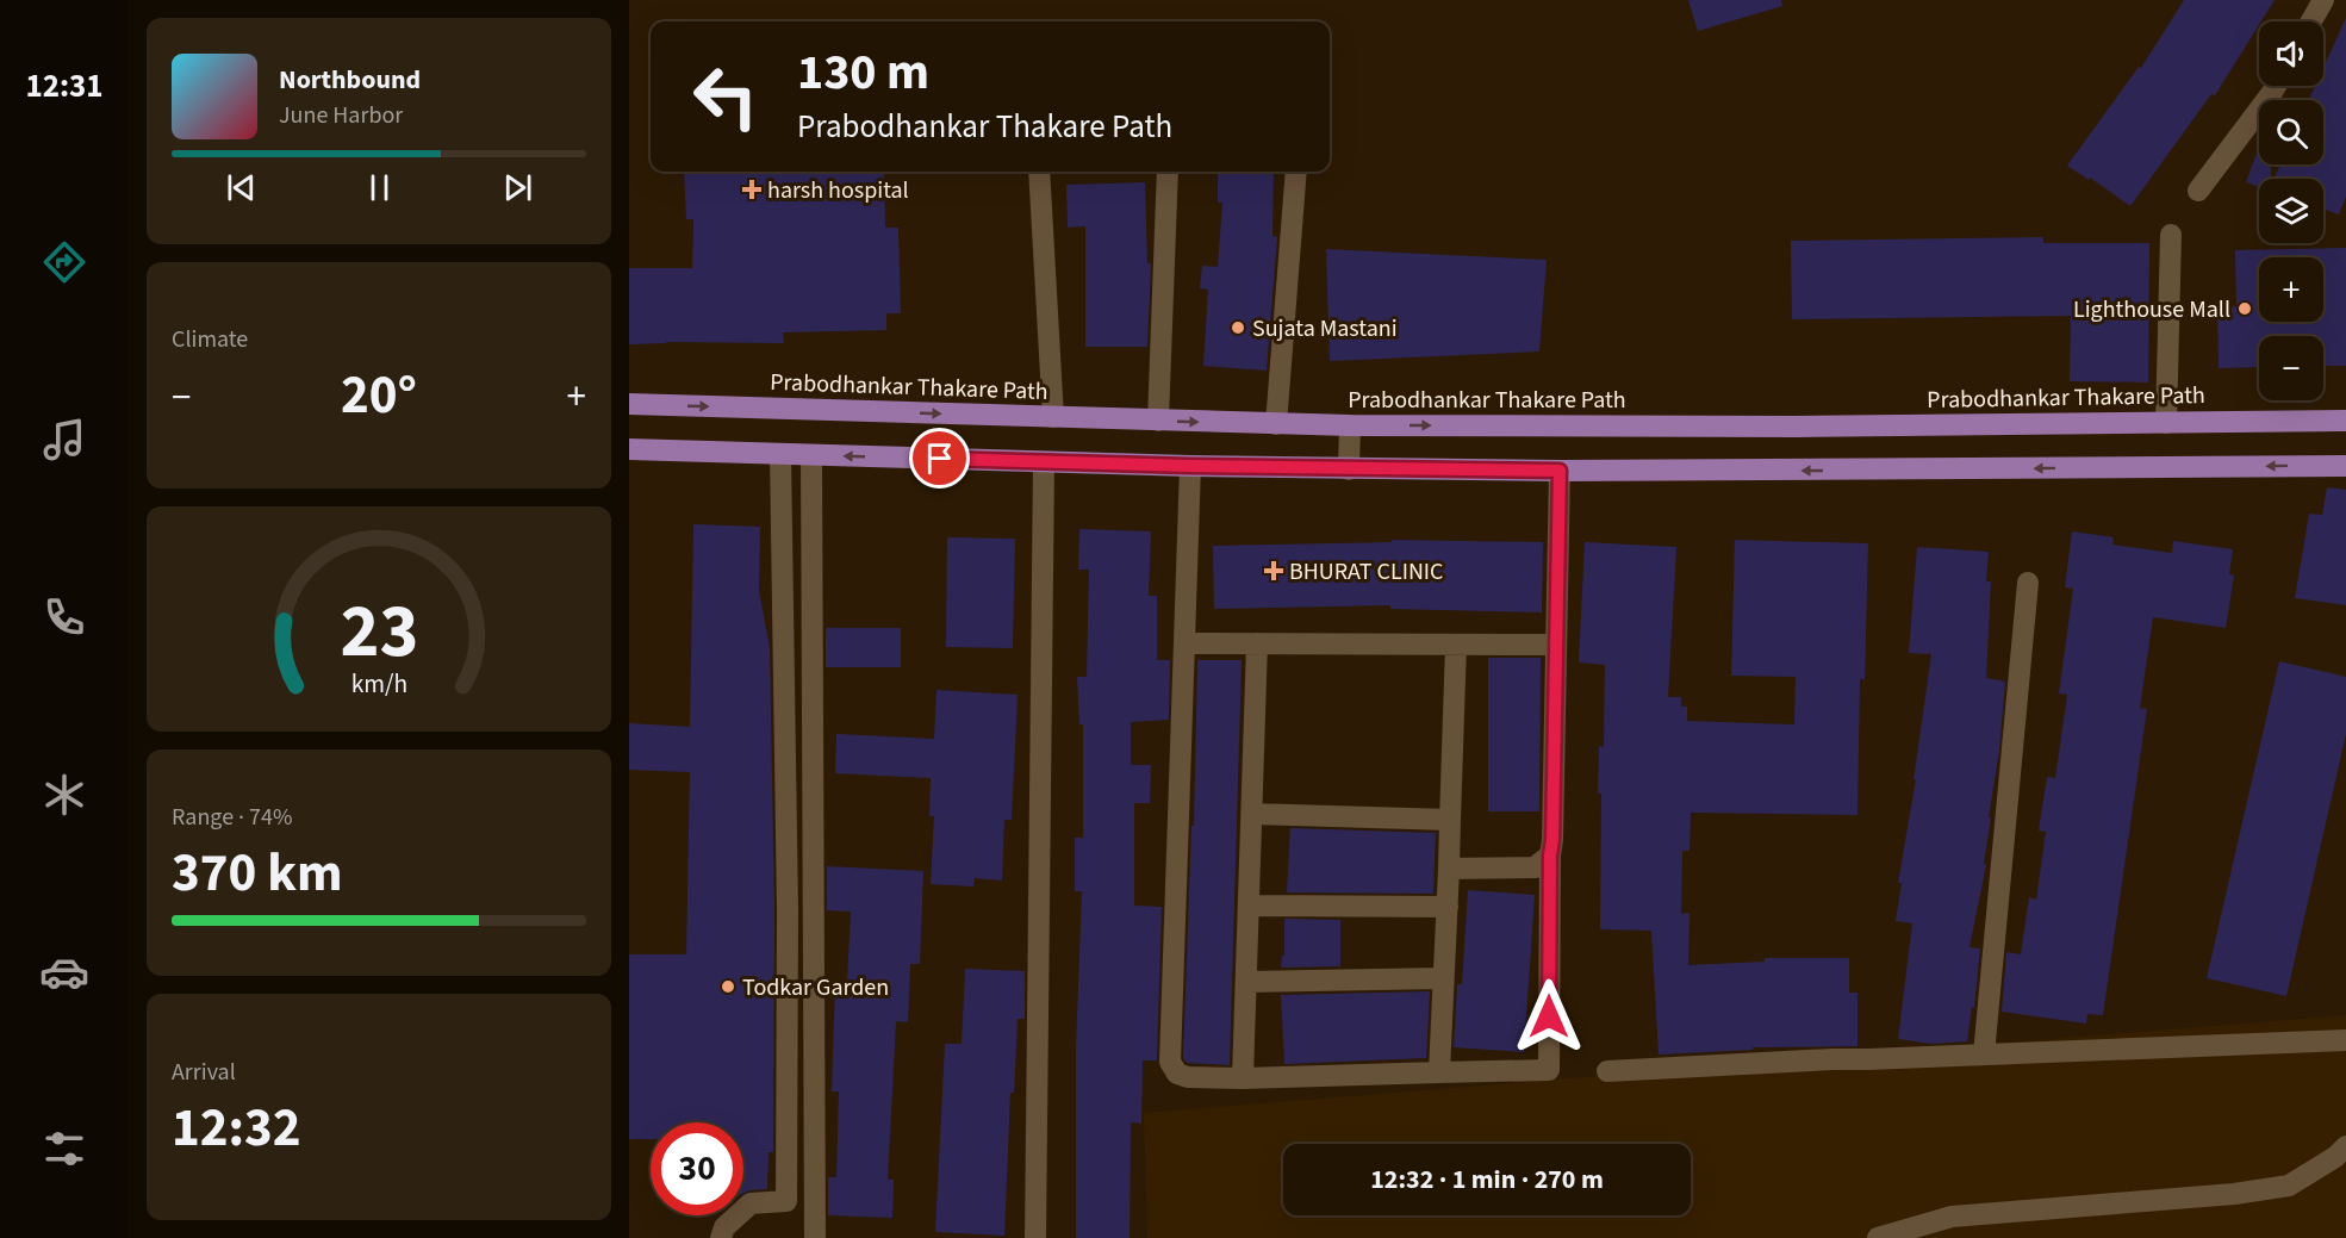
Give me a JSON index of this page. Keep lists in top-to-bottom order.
{
  "streets": {
    "main road": ["Prabodhankar Thakare Path"]
  },
  "places": {
    "health": ["harsh hospital", "BHURAT CLINIC"],
    "other": ["Lighthouse Mall", "Sujata Mastani", "Todkar Garden"]
  },
  "page": {
    "tabs": "12:31",
    "map_buttons": ["+", "−"],
    "turn": ["130 m", "Prabodhankar Thakare Path"],
    "song": ["Northbound", "June Harbor"],
    "tile": [
      "Climate",
      ["Range · 74%", "370 km"],
      ["Arrival", "12:32"]
    ],
    "heat": ["−", "20°", "+"],
    "limit": "30",
    "trip": "12:32 · 1 min · 270 m",
    "gauge": ["23", "km/h"]
  }
}
